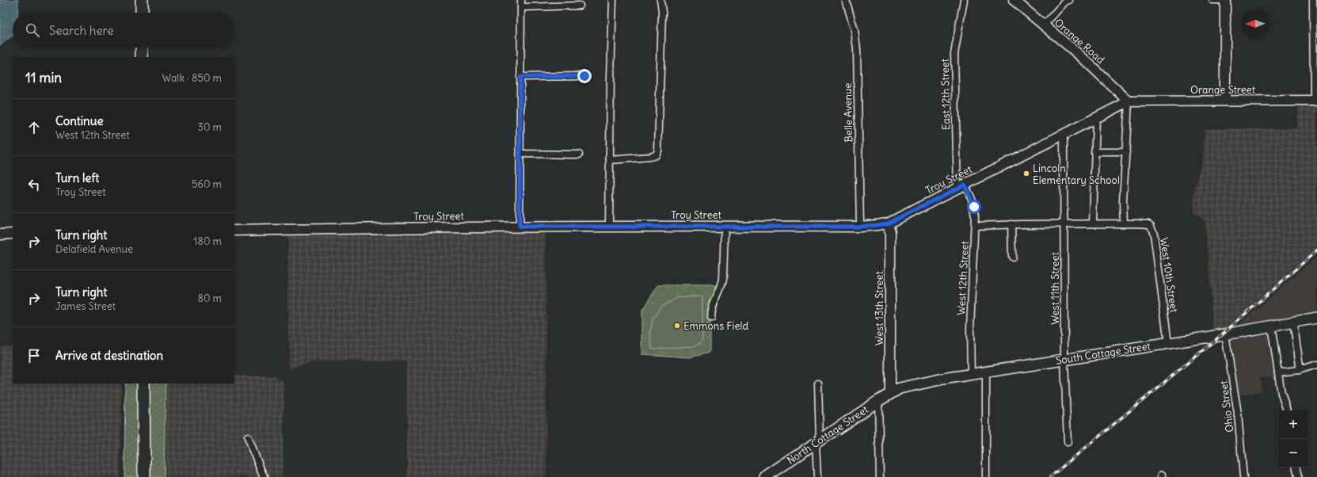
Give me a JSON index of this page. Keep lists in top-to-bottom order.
{
  "streets": {
    "main road": [
      "Orange Road",
      "Orange Street",
      "Troy Street",
      "West 13th Street",
      "South Cottage Street",
      "North Cottage Street"
    ],
    "street": [
      "East 12th Street",
      "Belle Avenue",
      "West 10th Street",
      "West 12th Street",
      "West 11th Street",
      "Ohio Street"
    ]
  },
  "crossings": [
    ["Orange Road", "Orange Street"],
    ["Orange Road", "Troy Street"],
    ["Orange Street", "Troy Street"],
    ["East 12th Street", "Troy Street"],
    ["East 12th Street", "West 12th Street"],
    ["Belle Avenue", "Troy Street"],
    ["Troy Street", "West 12th Street"],
    ["Troy Street", "West 11th Street"],
    ["Troy Street", "West 13th Street"],
    ["West 10th Street", "West 12th Street"],
    ["West 10th Street", "West 11th Street"],
    ["West 10th Street", "South Cottage Street"],
    ["West 12th Street", "South Cottage Street"],
    ["West 11th Street", "South Cottage Street"],
    ["West 13th Street", "South Cottage Street"],
    ["West 13th Street", "North Cottage Street"],
    ["South Cottage Street", "Ohio Street"],
    ["South Cottage Street", "North Cottage Street"]
  ],
  "places": ["Lincoln Elementary School", "Emmons Field"],
  "north": "left",
  "page": {
    "search": "Search here",
    "heading": ["11 min", "Walk · 850 m"],
    "list": [
      ["Continue", "West 12th Street", "30 m"],
      ["Turn left", "Troy Street", "560 m"],
      ["Turn right", "Delafield Avenue", "180 m"],
      ["Turn right", "James Street", "80 m"],
      "Arrive at destination"
    ],
    "map_buttons": ["+", "−"]
  }
}
